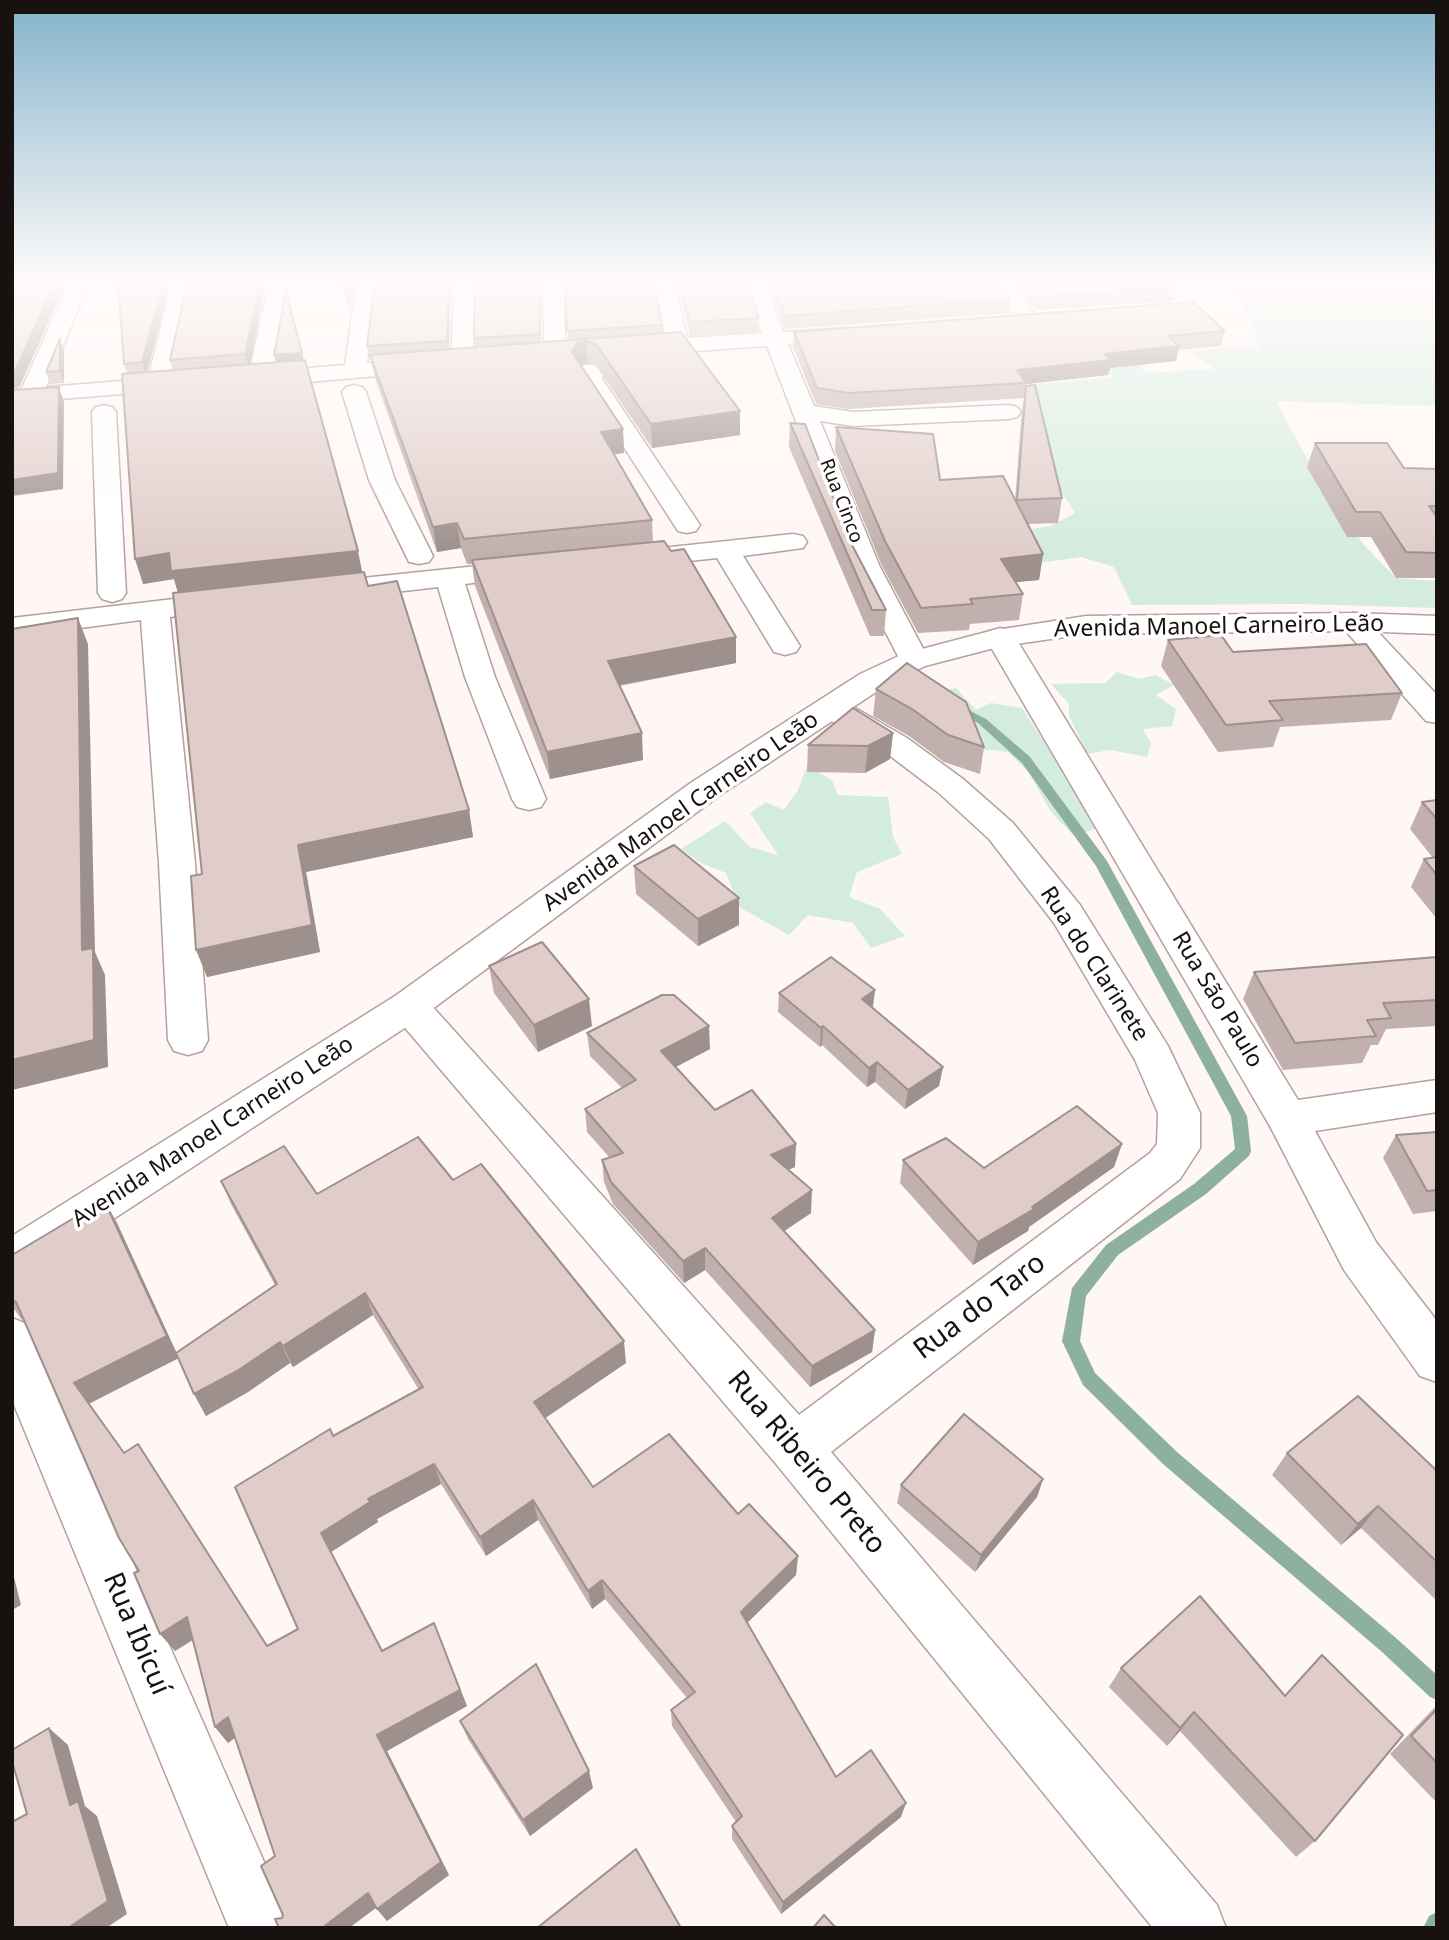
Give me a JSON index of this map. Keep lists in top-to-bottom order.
{
  "streets": {
    "street": [
      "Rua Cinco",
      "Avenida Manoel Carneiro Leão",
      "Rua do Clarinete",
      "Rua São Paulo",
      "Rua do Taro",
      "Rua Ribeiro Preto",
      "Rua Ibicuí"
    ]
  },
  "crossings": [
    ["Rua Cinco", "Avenida Manoel Carneiro Leão"],
    ["Avenida Manoel Carneiro Leão", "Rua do Clarinete"],
    ["Avenida Manoel Carneiro Leão", "Rua São Paulo"],
    ["Avenida Manoel Carneiro Leão", "Rua Ribeiro Preto"],
    ["Rua do Clarinete", "Rua do Taro"],
    ["Rua do Taro", "Rua Ribeiro Preto"]
  ]
}
